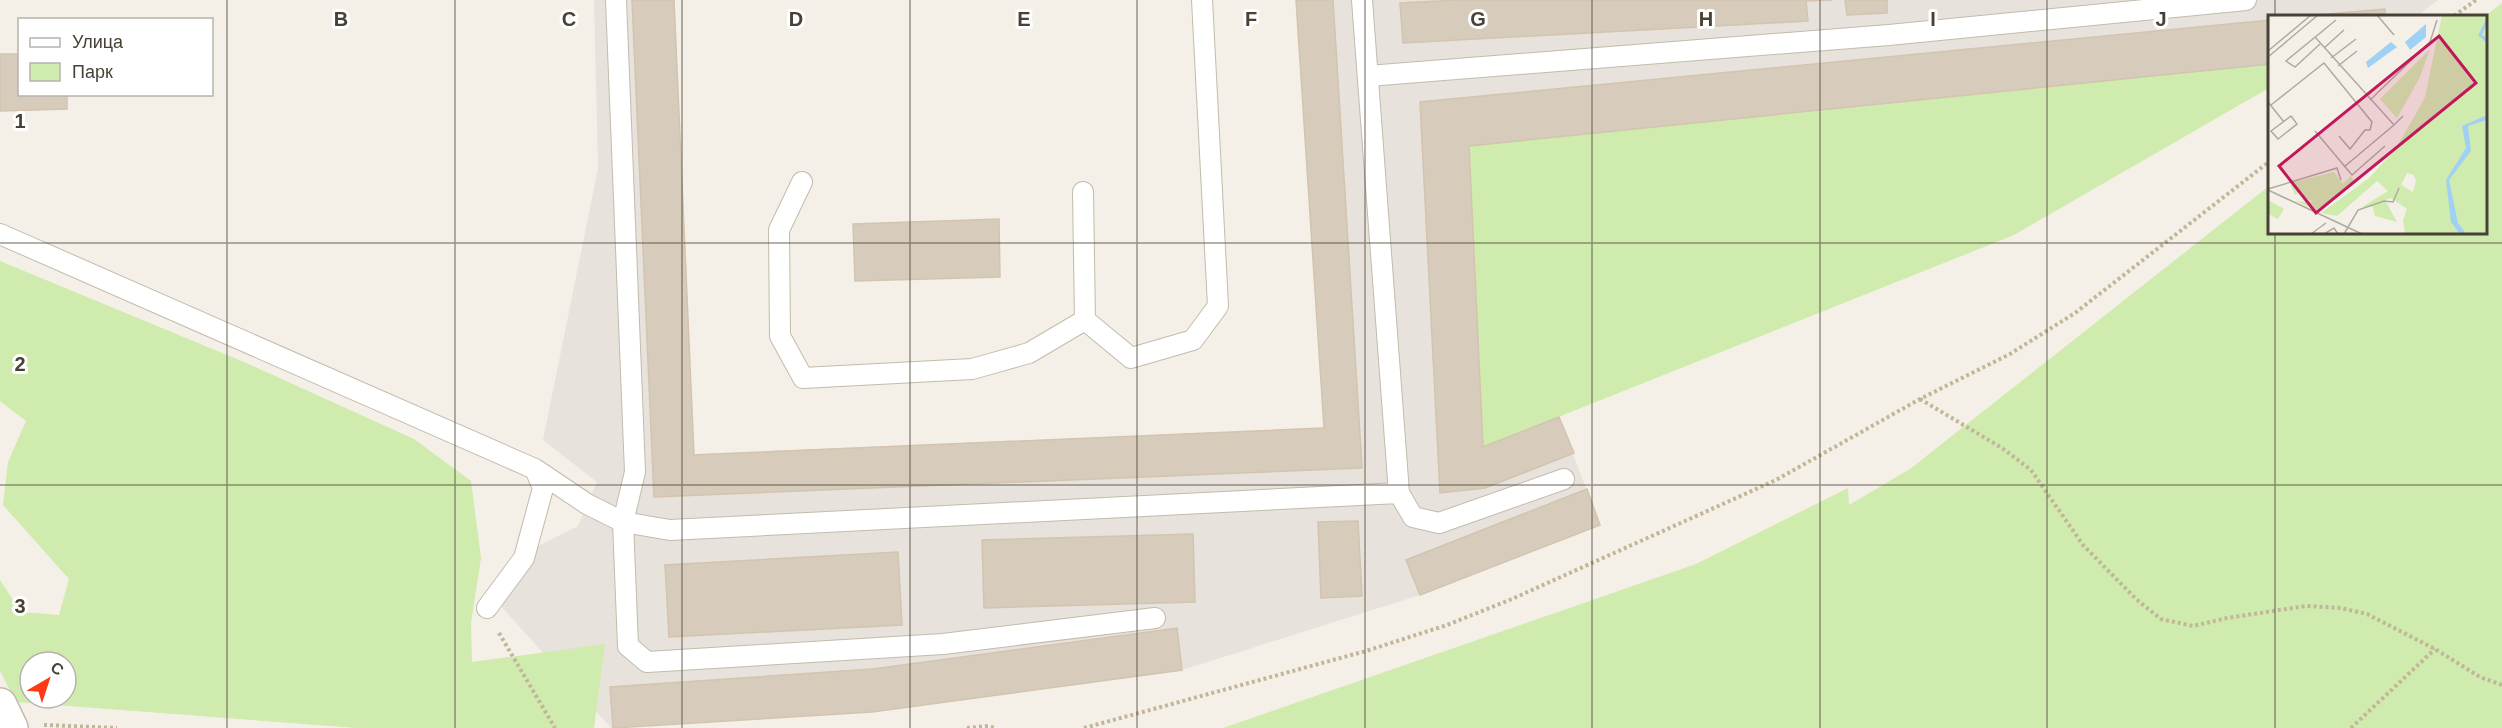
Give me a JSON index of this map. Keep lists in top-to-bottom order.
{
  "legend": ["Улица", "Парк"],
  "north": "top right",
  "grid": {
    "columns": [
      "B",
      "C",
      "D",
      "E",
      "F",
      "G",
      "H",
      "I",
      "J"
    ],
    "rows": ["1", "2", "3"]
  }
}
